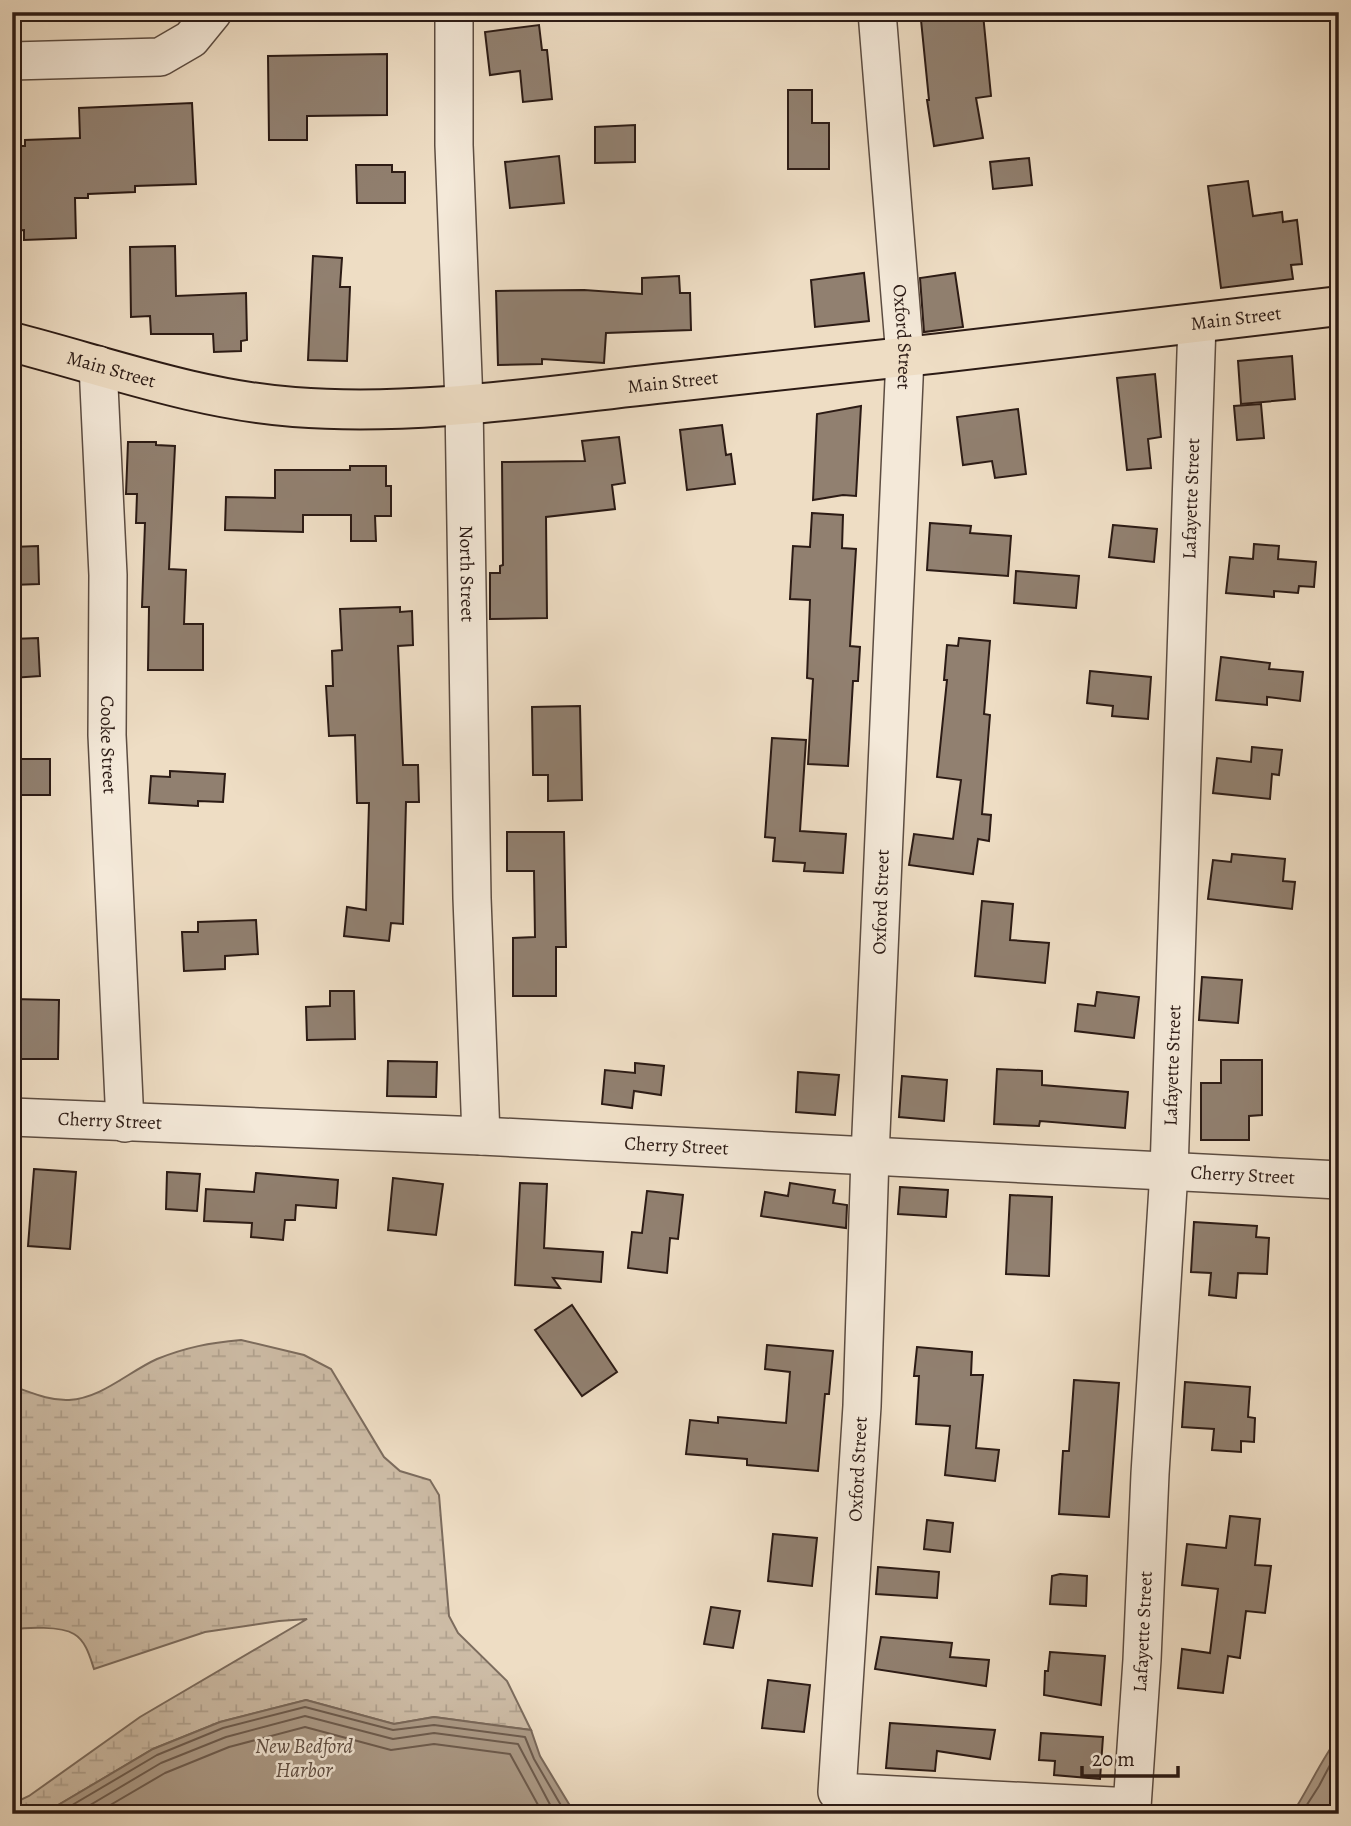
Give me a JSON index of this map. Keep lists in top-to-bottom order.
{
  "streets": {
    "main road": ["Main Street"],
    "street": [
      "Oxford Street",
      "Lafayette Street",
      "North Street",
      "Cooke Street",
      "Cherry Street"
    ]
  },
  "crossings": [
    ["Main Street", "Oxford Street"],
    ["Main Street", "Lafayette Street"],
    ["Main Street", "North Street"],
    ["Main Street", "Cooke Street"],
    ["Oxford Street", "Lafayette Street"],
    ["Oxford Street", "Cherry Street"],
    ["Lafayette Street", "Cherry Street"],
    ["North Street", "Cherry Street"],
    ["Cooke Street", "Cherry Street"]
  ],
  "water": ["New Bedford Harbor"],
  "scale_bar": "20 m"
}
